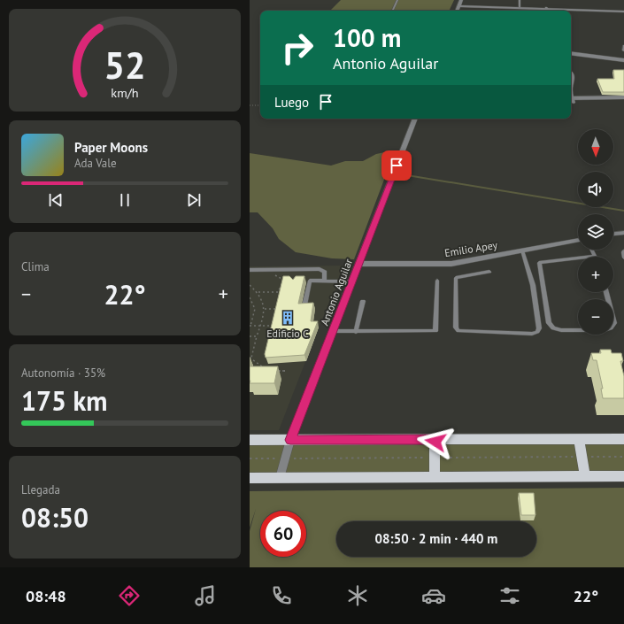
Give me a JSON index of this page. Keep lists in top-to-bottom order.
{
  "streets": {
    "street": ["Emilio Apey", "Antonio Aguilar"]
  },
  "crossings": [
    ["Emilio Apey", "Antonio Aguilar"]
  ],
  "places": {
    "building": ["Edificio C"]
  },
  "north": "bottom",
  "page": {
    "turn": ["100 m", "Antonio Aguilar"],
    "then": "Luego",
    "map_buttons": ["+", "−"],
    "song": ["Paper Moons", "Ada Vale"],
    "tile": [
      "Clima",
      ["Autonomía · 35%", "175 km"],
      ["Llegada", "08:50"]
    ],
    "heat": ["−", "22°", "+"],
    "limit": "60",
    "trip": "08:50 · 2 min · 440 m",
    "tabs": ["08:48", "22°"],
    "gauge": ["52", "km/h"]
  }
}
